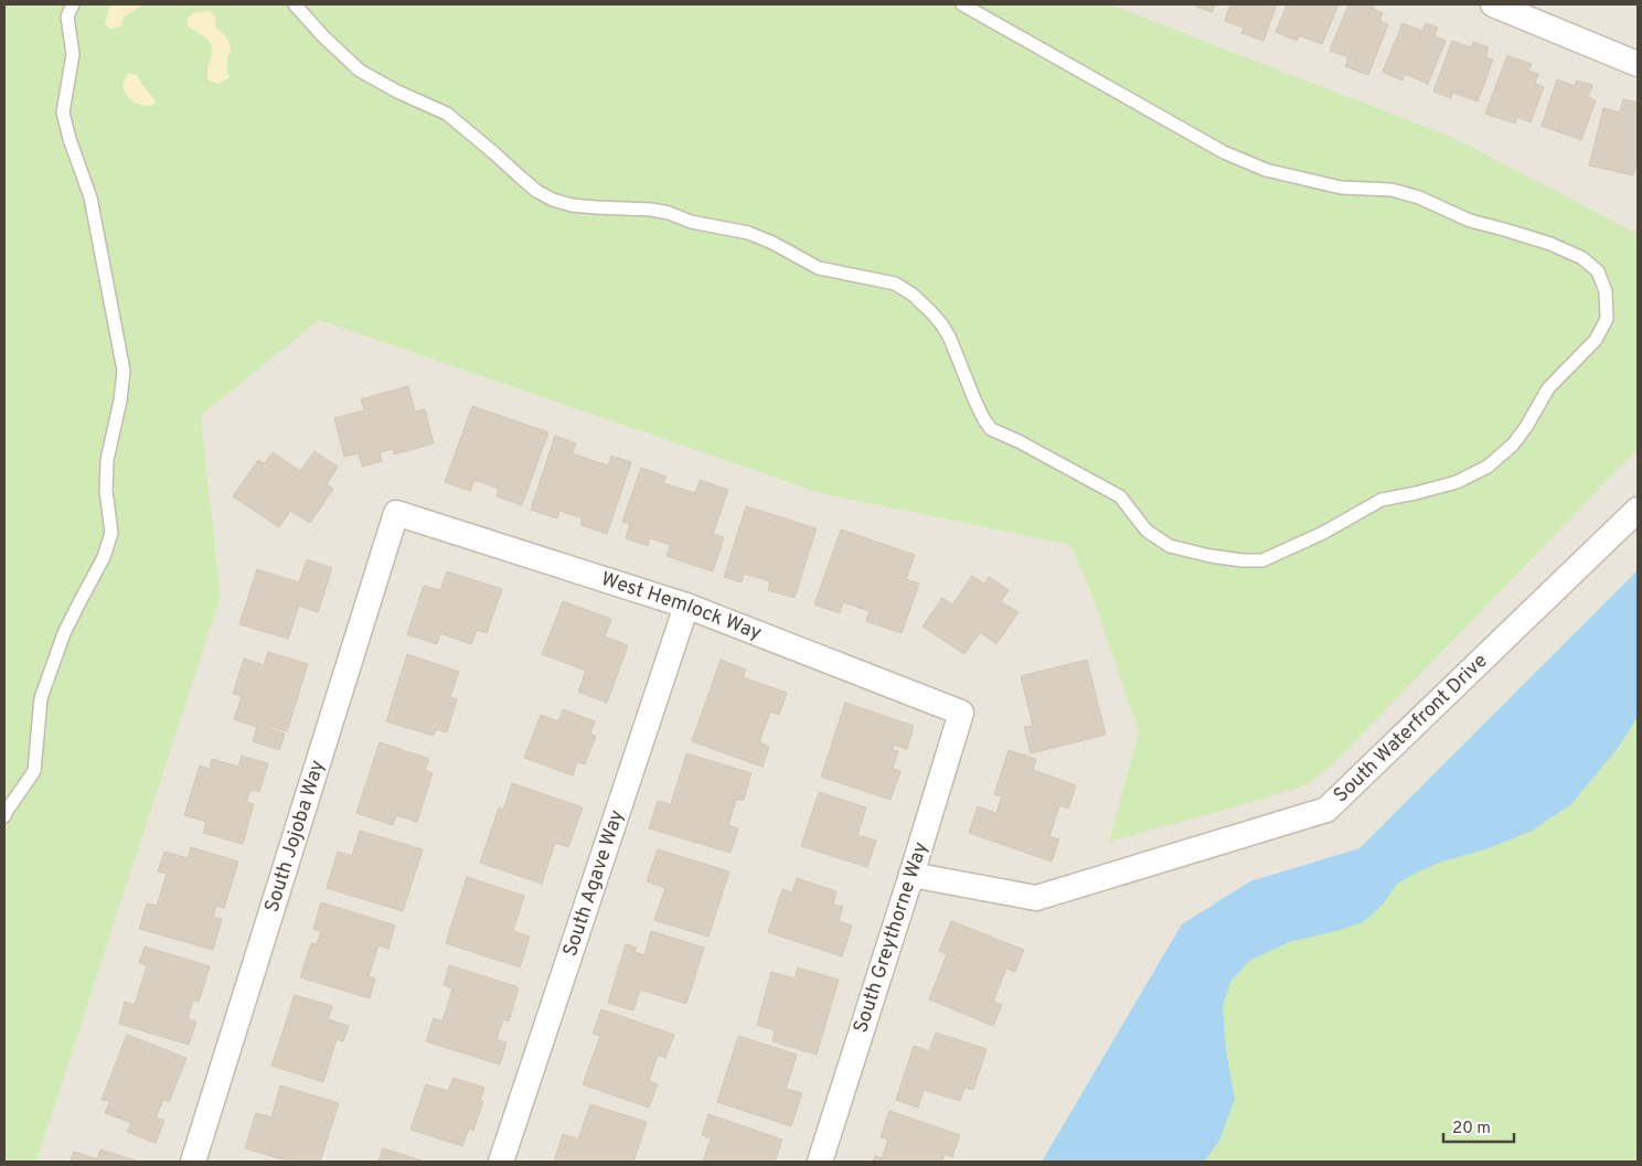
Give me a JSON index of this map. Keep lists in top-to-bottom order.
{
  "streets": {
    "street": [
      "West Hemlock Way",
      "South Waterfront Drive",
      "South Jojoba Way",
      "South Agave Way",
      "South Greythorne Way"
    ]
  },
  "crossings": [
    ["West Hemlock Way", "South Jojoba Way"],
    ["West Hemlock Way", "South Agave Way"],
    ["West Hemlock Way", "South Greythorne Way"],
    ["South Waterfront Drive", "South Greythorne Way"]
  ],
  "scale_bar": "20 m"
}
